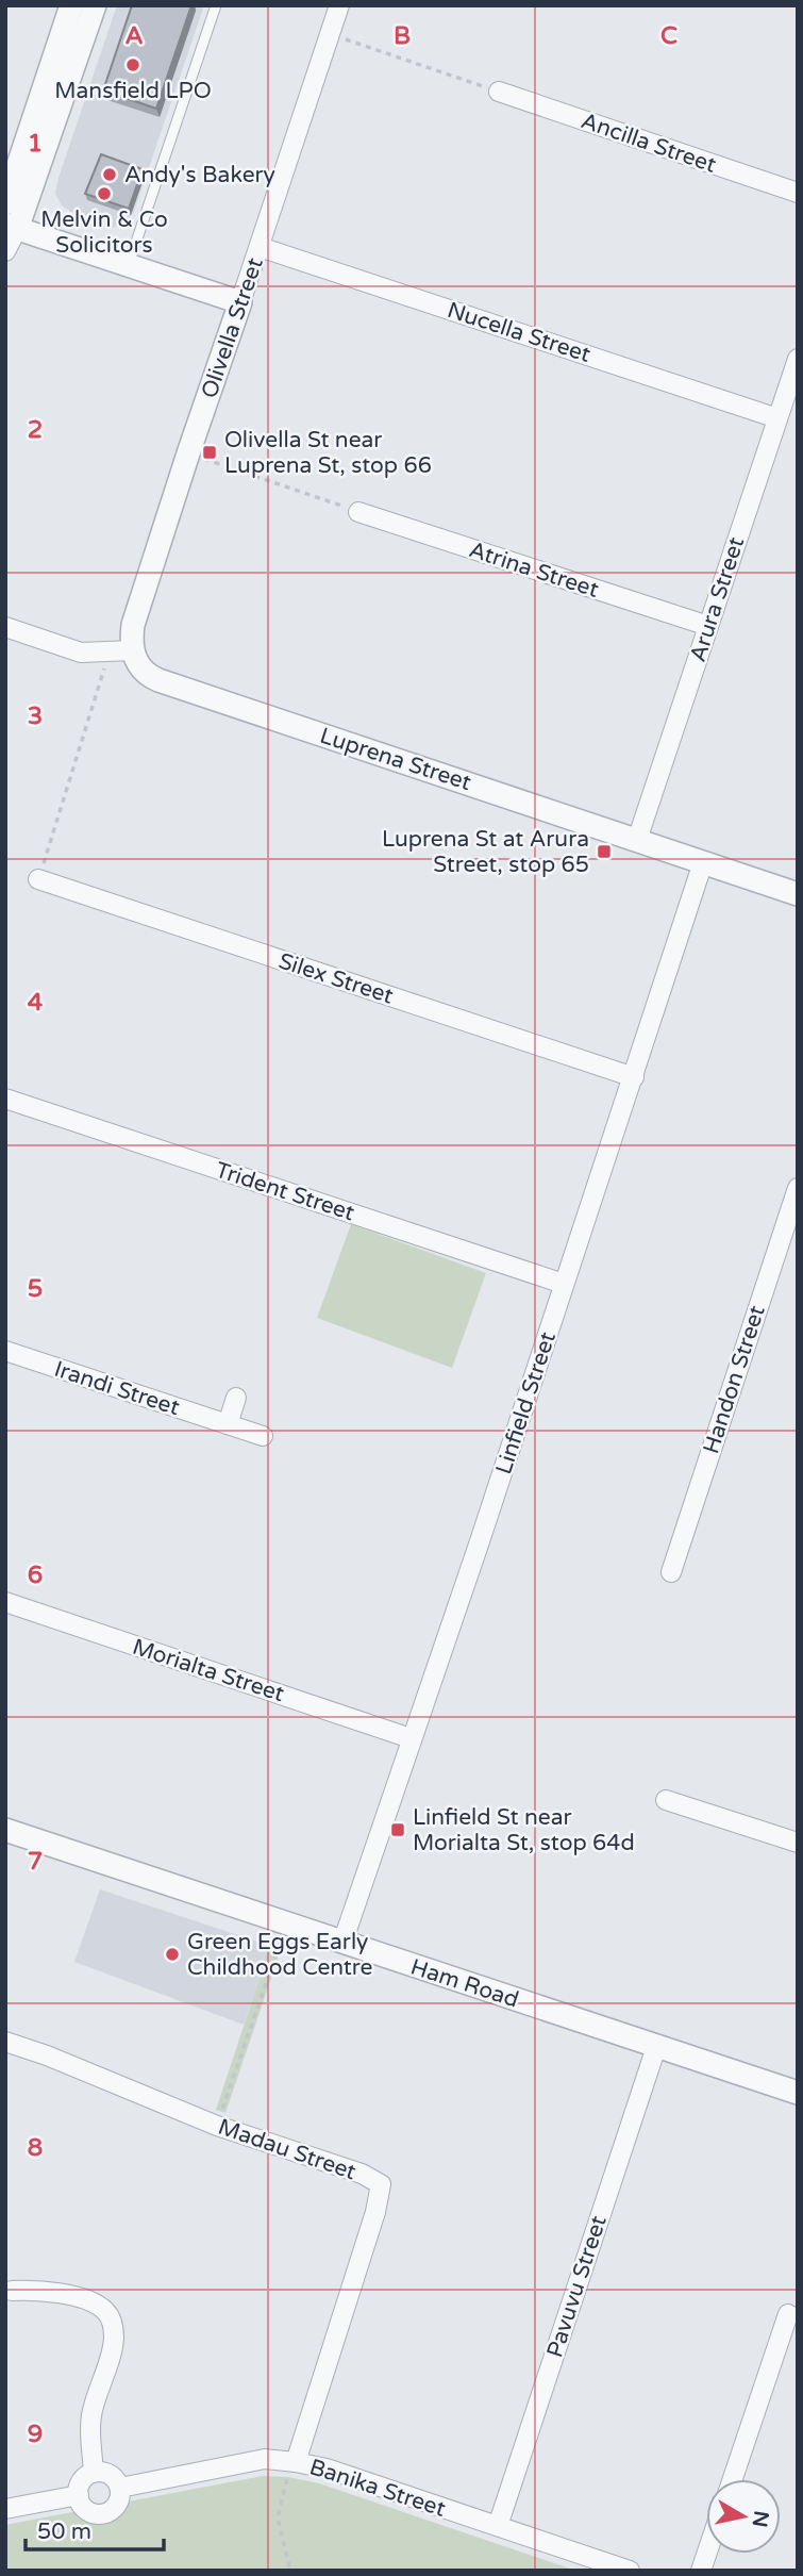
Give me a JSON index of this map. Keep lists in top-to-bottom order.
{
  "streets": {
    "street": [
      "Ancilla Street",
      "Olivella Street",
      "Nucella Street",
      "Atrina Street",
      "Arura Street",
      "Luprena Street",
      "Silex Street",
      "Trident Street",
      "Handon Street",
      "Irandi Street",
      "Linfield Street",
      "Morialta Street",
      "Ham Road",
      "Madau Street",
      "Pavuvu Street",
      "Banika Street"
    ]
  },
  "crossings": [
    ["Olivella Street", "Nucella Street"],
    ["Olivella Street", "Luprena Street"],
    ["Nucella Street", "Arura Street"],
    ["Atrina Street", "Arura Street"],
    ["Arura Street", "Luprena Street"],
    ["Luprena Street", "Linfield Street"],
    ["Silex Street", "Linfield Street"],
    ["Trident Street", "Linfield Street"],
    ["Linfield Street", "Morialta Street"],
    ["Linfield Street", "Ham Road"],
    ["Ham Road", "Pavuvu Street"],
    ["Madau Street", "Banika Street"],
    ["Pavuvu Street", "Banika Street"]
  ],
  "places": {
    "other": [
      "Mansfield LPO",
      "Andy's Bakery",
      "Melvin & Co Solicitors",
      "Green Eggs Early Childhood Centre"
    ],
    "transit": ["Olivella St near Luprena St, stop 66", "Luprena St at Arura Street, stop 65", "Linfield St near Morialta St, stop 64d"]
  },
  "scale_bar": "50 m",
  "north": "right",
  "grid": {
    "columns": ["A", "B", "C"],
    "rows": [
      "1",
      "2",
      "3",
      "4",
      "5",
      "6",
      "7",
      "8",
      "9"
    ]
  }
}
